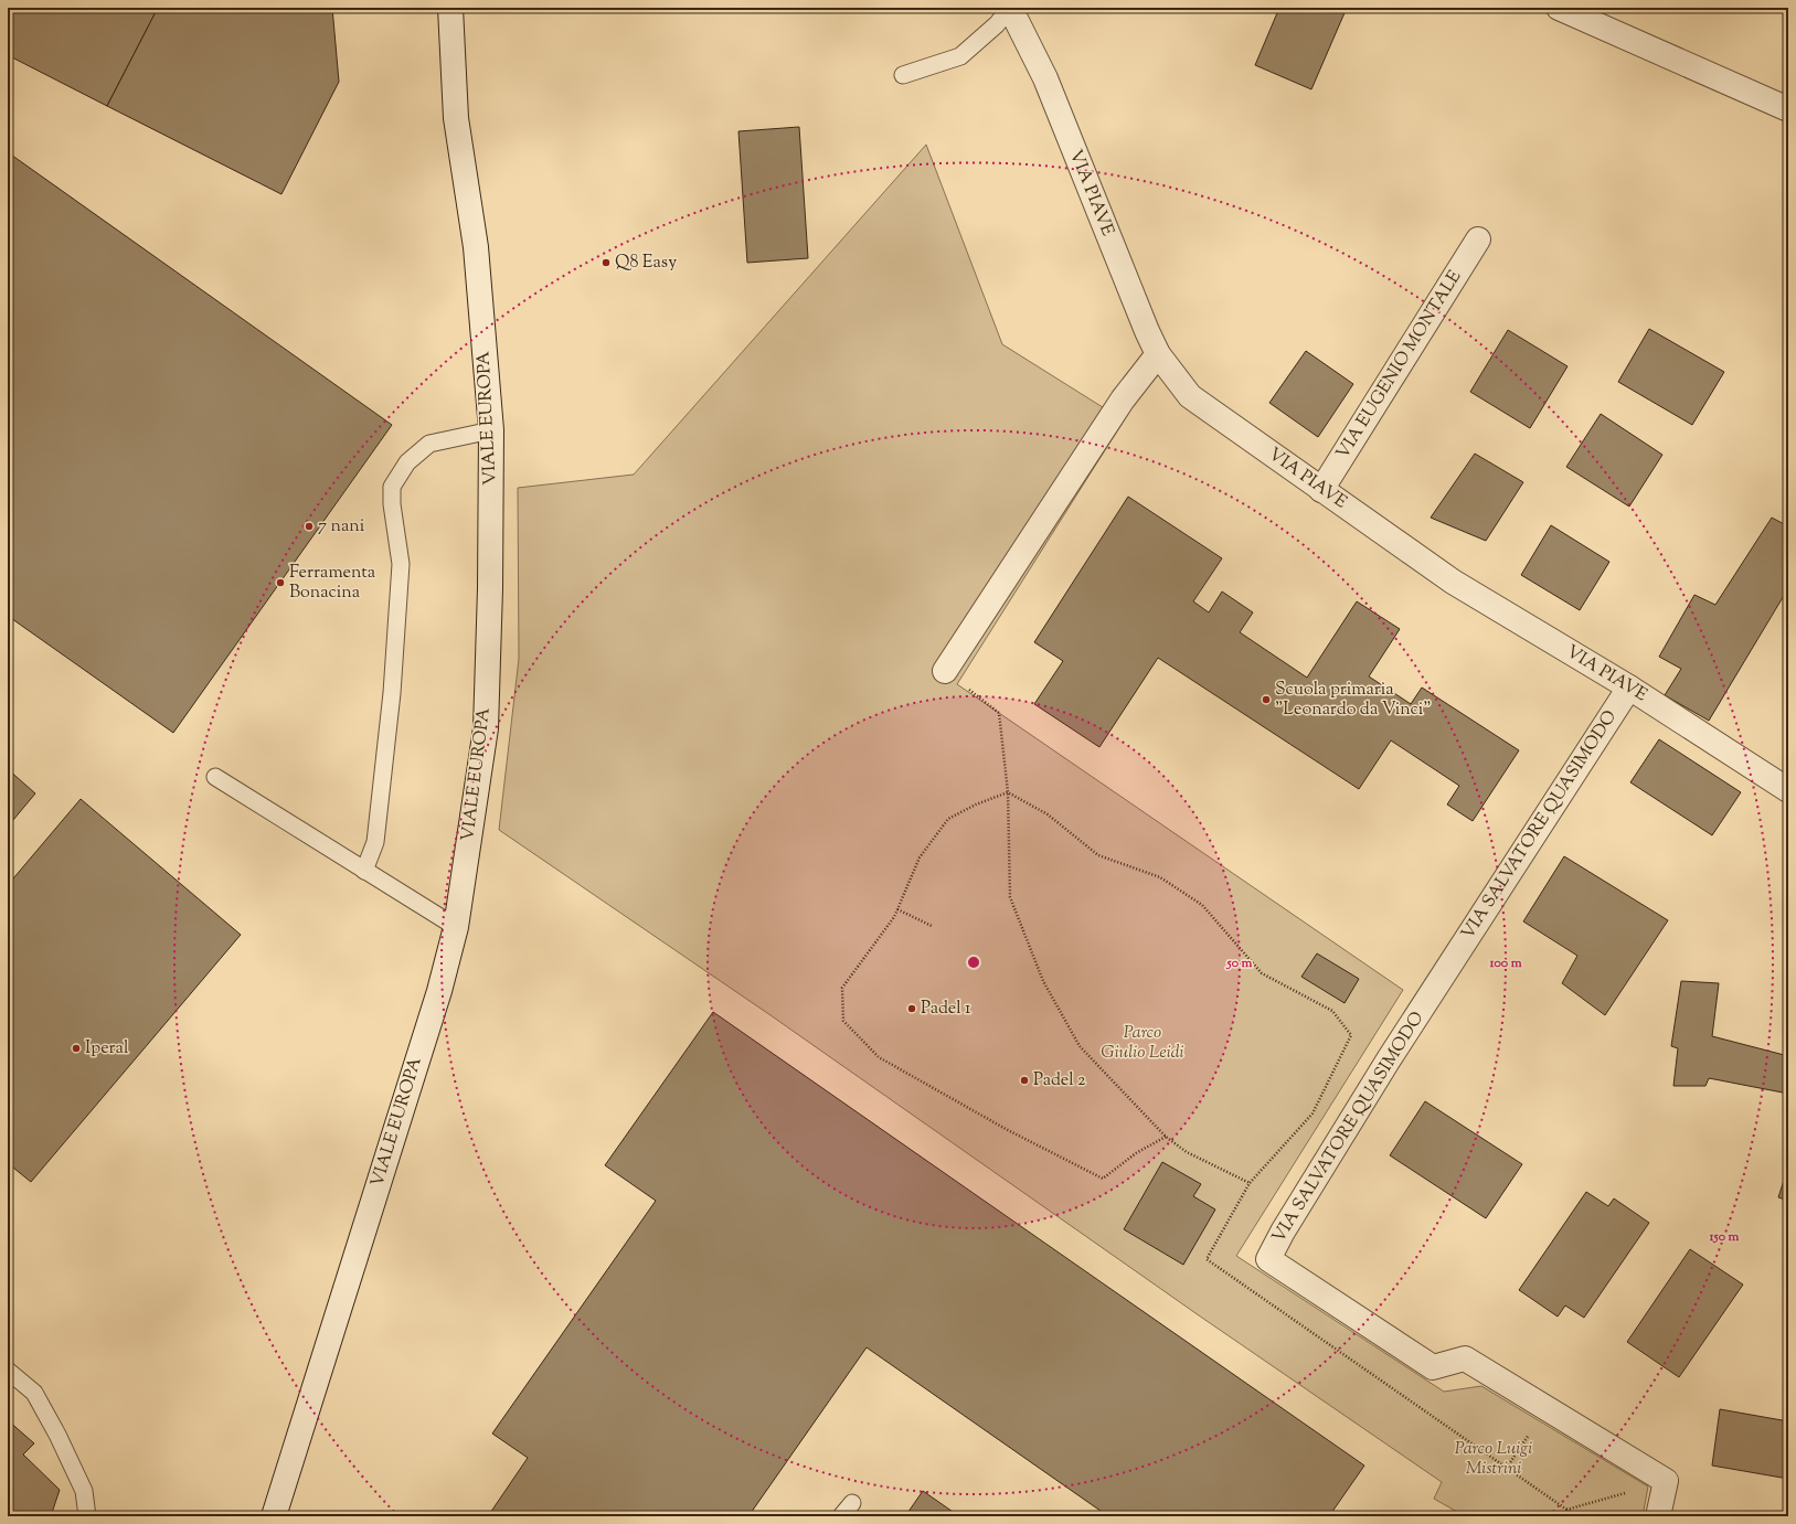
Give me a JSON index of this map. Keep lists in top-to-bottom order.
{
  "streets": {
    "street": [
      "VIA PIAVE",
      "VIA EUGENIO MONTALE",
      "VIALE EUROPA",
      "VIA SALVATORE QUASIMODO"
    ]
  },
  "crossings": [
    ["VIA PIAVE", "VIA EUGENIO MONTALE"],
    ["VIA PIAVE", "VIA SALVATORE QUASIMODO"]
  ],
  "parks": ["Parco Giulio Leidi", "Parco Luigi Mistrini"],
  "places": [
    "Q8 Easy",
    "7 nani",
    "Ferramenta Bonacina",
    "Scuola primaria \"Leonardo da Vinci\"",
    "Padel 1",
    "Iperal",
    "Padel 2"
  ],
  "rings": ["50 m", "100 m", "150 m"]
}
